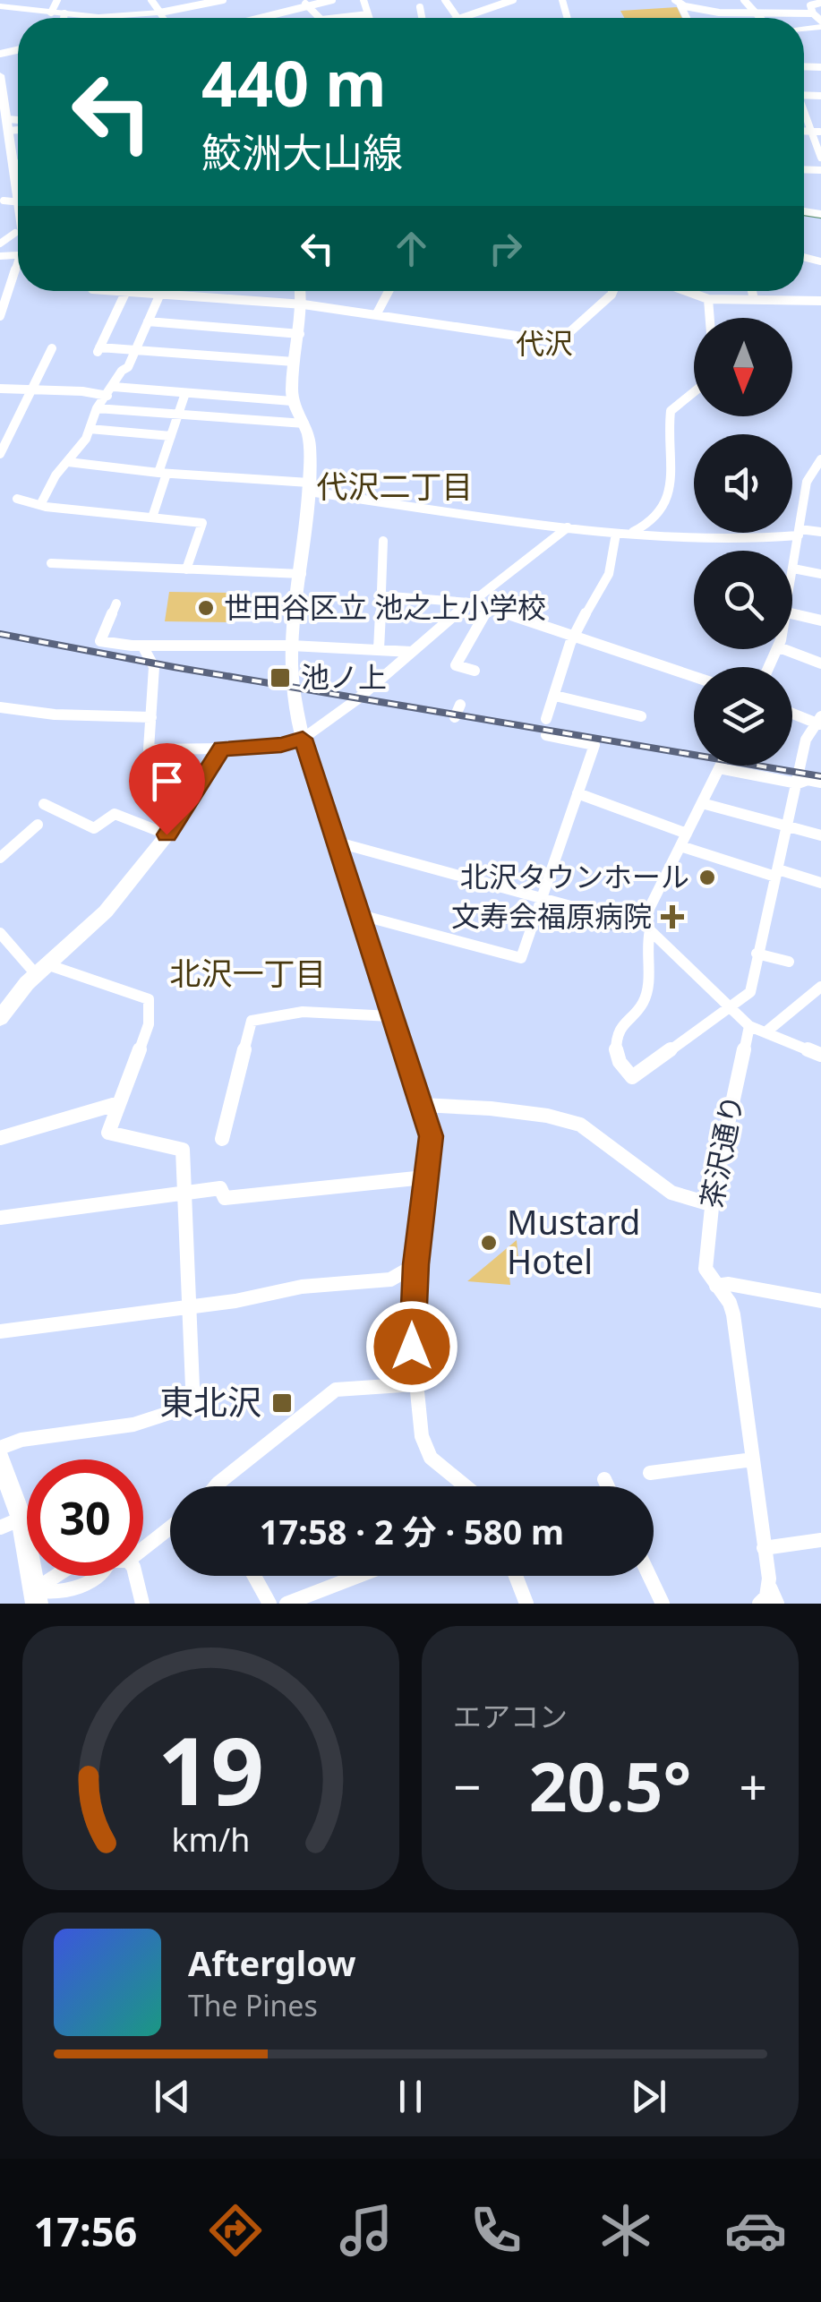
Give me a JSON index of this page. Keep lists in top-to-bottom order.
{
  "streets": {
    "street": ["茶沢通り"]
  },
  "districts": ["代沢", "代沢二丁目", "北沢一丁目"],
  "places": {
    "other": ["世田谷区立 池之上小学校", "北沢タウンホール", "Mustard Hotel"],
    "transit": ["池ノ上", "東北沢"],
    "health": ["文寿会福原病院"]
  },
  "north": "bottom",
  "page": {
    "turn": ["440 m", "鮫洲大山線"],
    "limit": "30",
    "trip": "17:58 · 2 分 · 580 m",
    "tile": "エアコン",
    "heat": ["−", "20.5°", "+"],
    "song": ["Afterglow", "The Pines"],
    "tabs": "17:56",
    "gauge": ["19", "km/h"]
  }
}
